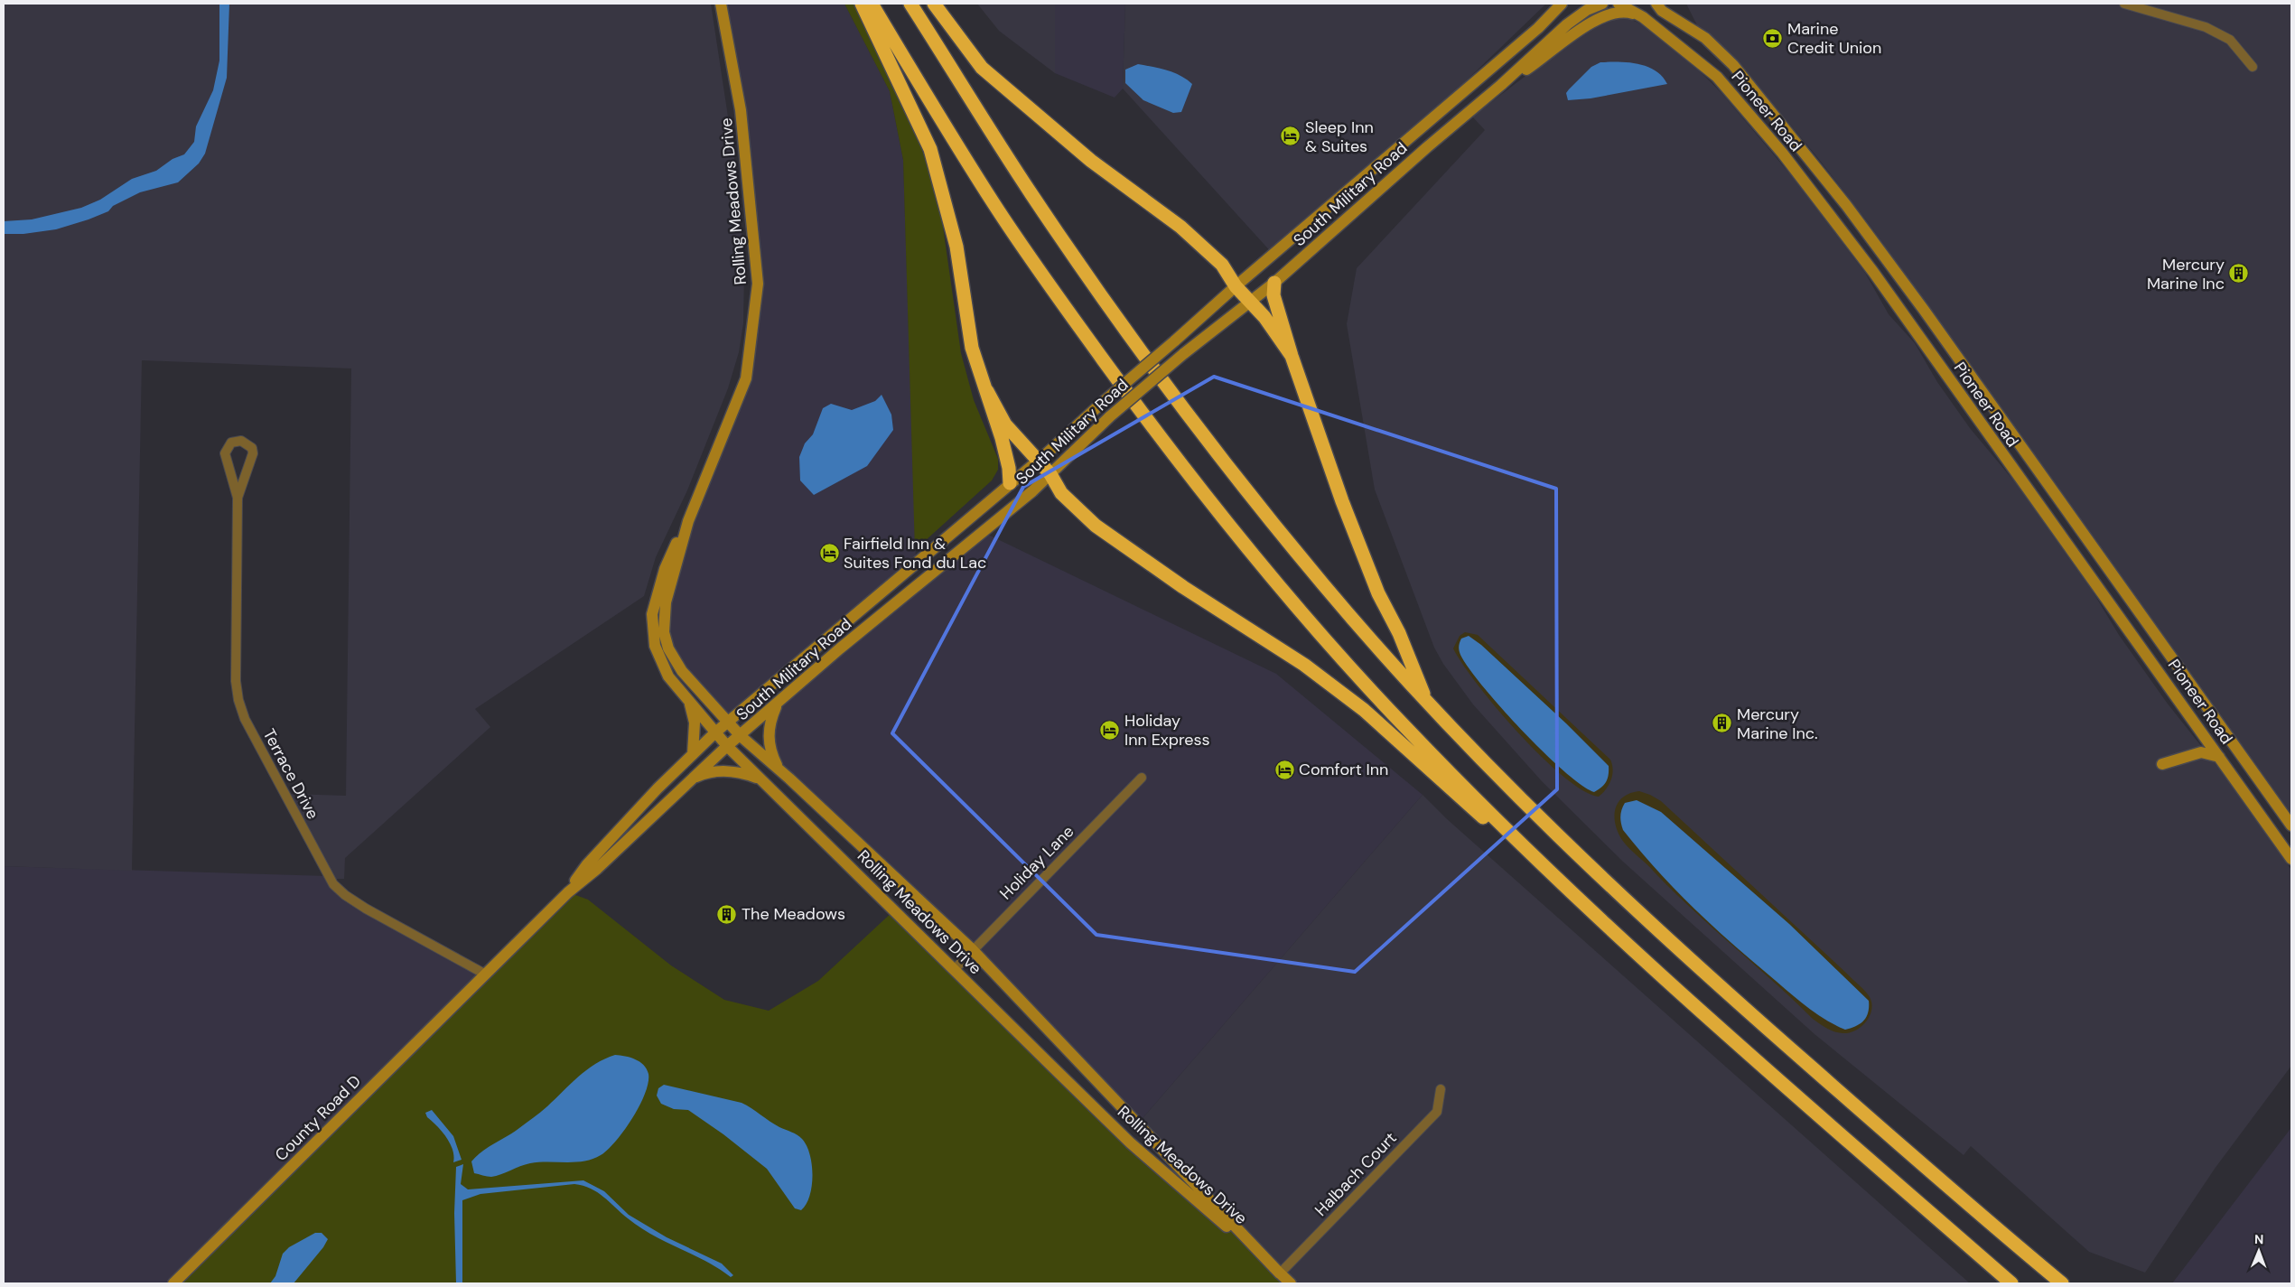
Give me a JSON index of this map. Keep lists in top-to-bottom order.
{
  "streets": {
    "main road": [
      "Pioneer Road",
      "South Military Road",
      "Rolling Meadows Drive",
      "County Road D"
    ],
    "street": ["Terrace Drive", "Holiday Lane", "Halbach Court"]
  },
  "crossings": [
    ["South Military Road", "Rolling Meadows Drive"],
    ["South Military Road", "Terrace Drive"],
    ["South Military Road", "County Road D"],
    ["Rolling Meadows Drive", "Holiday Lane"],
    ["Rolling Meadows Drive", "Halbach Court"],
    ["Terrace Drive", "County Road D"]
  ],
  "places": {
    "bank": ["Marine Credit Union"],
    "hotel": [
      "Sleep Inn & Suites",
      "Fairfield Inn & Suites Fond du Lac",
      "Holiday Inn Express",
      "Comfort Inn"
    ],
    "building": ["Mercury Marine Inc", "Mercury Marine Inc.", "The Meadows"]
  },
  "north": "top"
}
